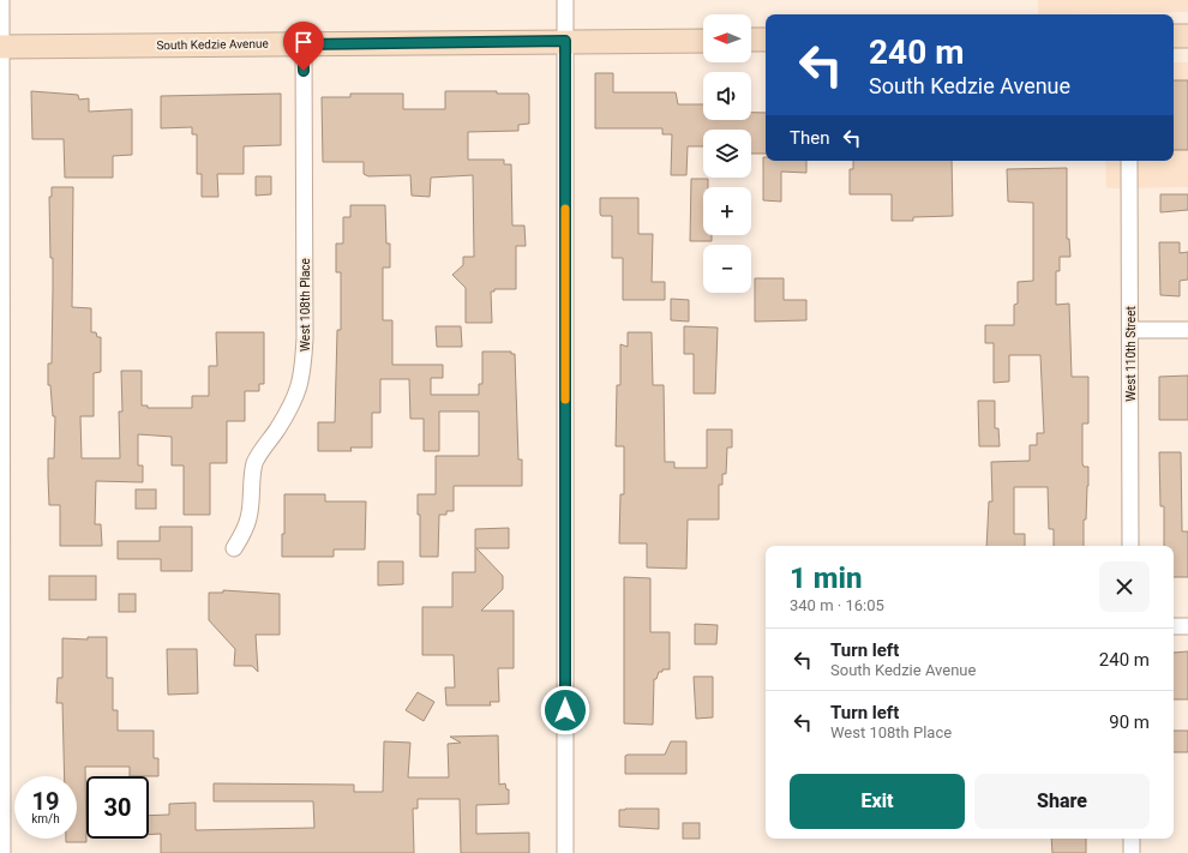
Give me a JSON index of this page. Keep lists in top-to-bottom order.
{
  "streets": {
    "main road": ["South Kedzie Avenue"],
    "street": ["West 108th Place", "West 110th Street"]
  },
  "crossings": [
    ["South Kedzie Avenue", "West 108th Place"]
  ],
  "north": "left",
  "page": {
    "map_buttons": ["+", "−"],
    "turn": ["240 m", "South Kedzie Avenue"],
    "then": "Then",
    "heading": ["1 min", "340 m · 16:05"],
    "list": [
      {
        "name": "Turn left",
        "note": "South Kedzie Avenue",
        "value": "240 m"
      },
      {
        "name": "Turn left",
        "note": "West 108th Place",
        "value": "90 m"
      }
    ],
    "buttons": ["Exit", "Share"],
    "speed": "19 km/h",
    "limit": "30"
  }
}
